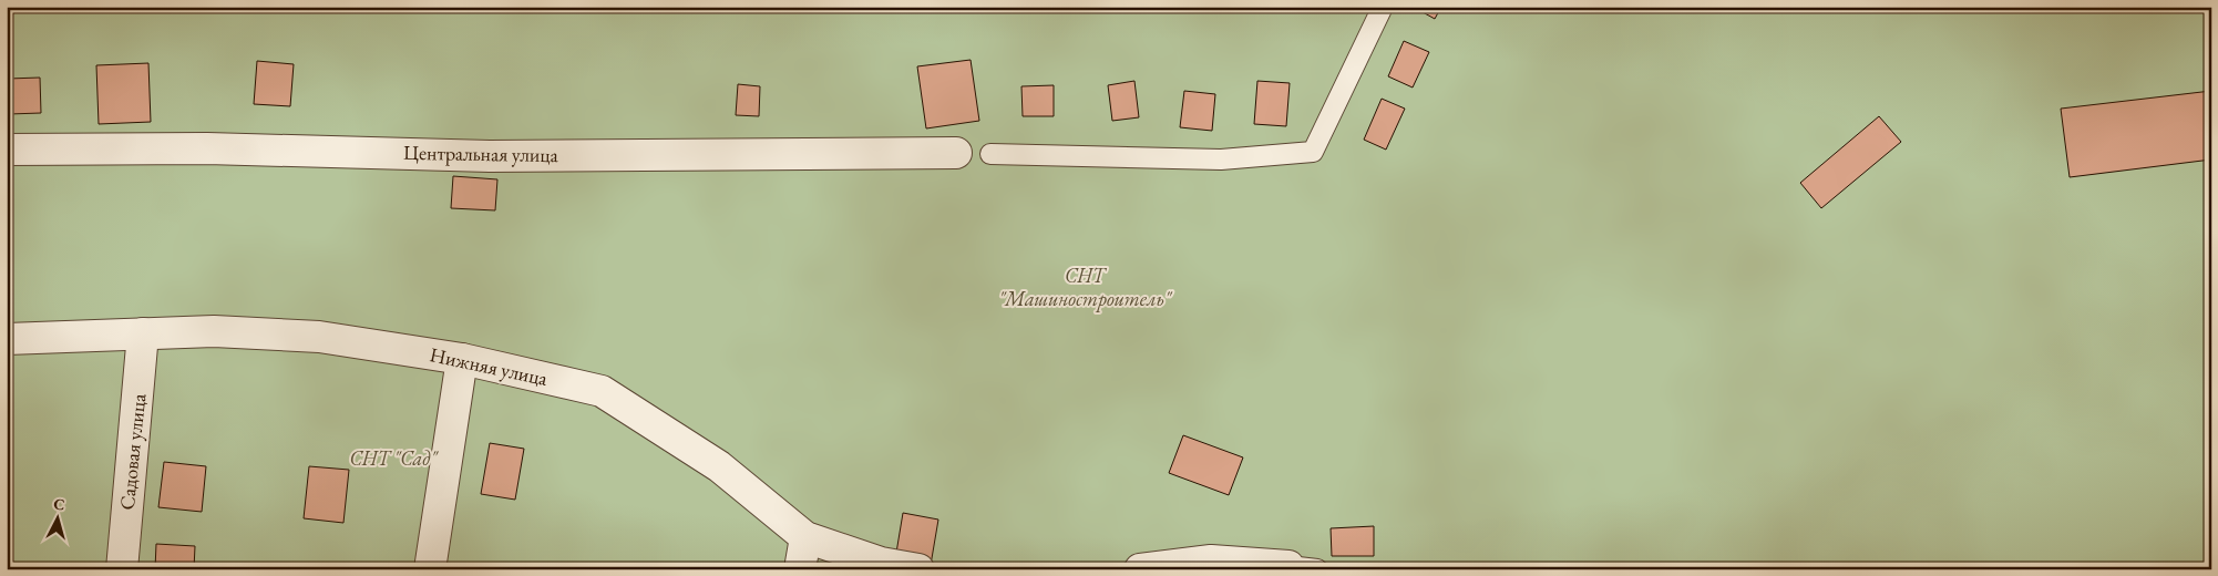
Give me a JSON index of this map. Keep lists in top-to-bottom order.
{
  "streets": {
    "street": ["Центральная улица", "Нижняя улица", "Садовая улица"]
  },
  "crossings": [
    ["Нижняя улица", "Садовая улица"]
  ],
  "parks": ["СНТ \"Машиностроитель\"", "СНТ \"Сад\""],
  "north": "top"
}
